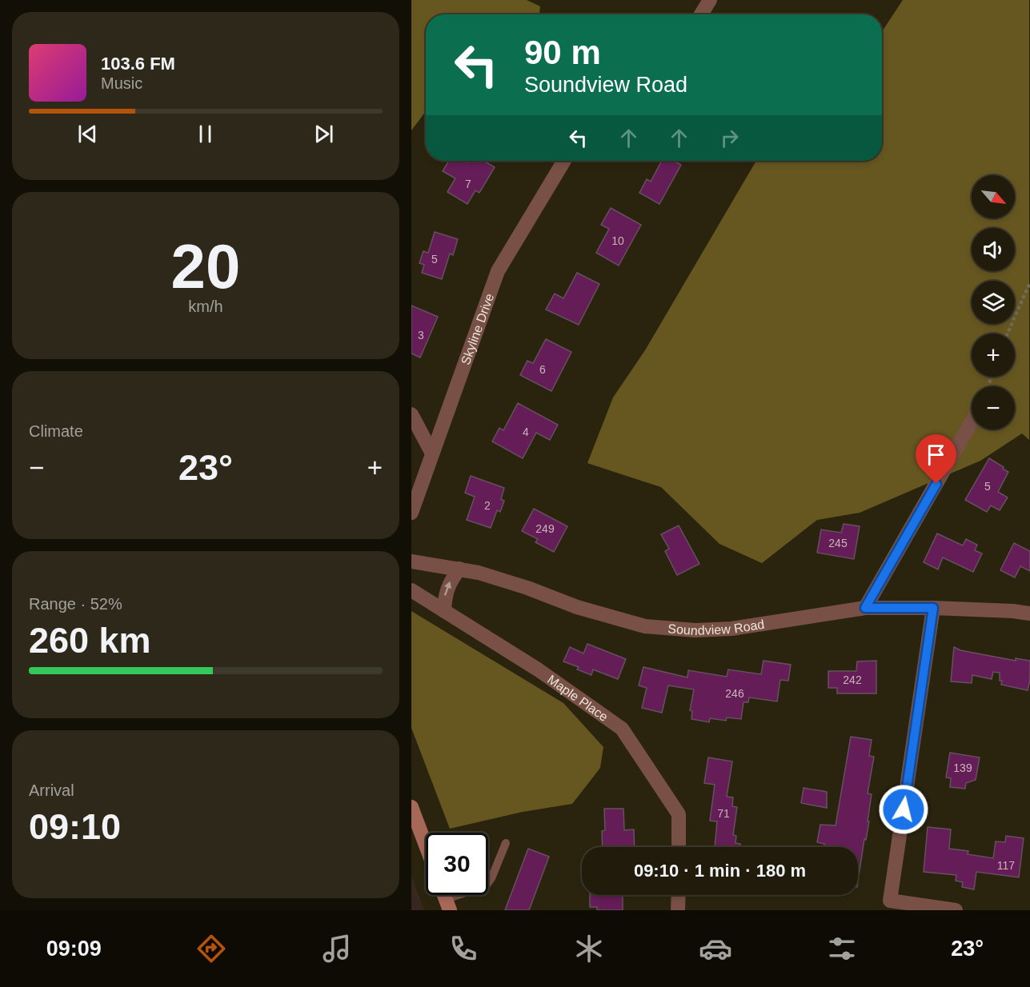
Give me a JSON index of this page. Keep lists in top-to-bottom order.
{
  "streets": {
    "street": ["Skyline Drive", "Soundview Road", "Maple Place"]
  },
  "house_numbers": [
    "7",
    "10",
    "5",
    "3",
    "6",
    "4",
    "5",
    "2",
    "249",
    "245",
    "242",
    "246",
    "139",
    "71",
    "117"
  ],
  "north": "bottom right",
  "page": {
    "turn": ["90 m", "Soundview Road"],
    "song": ["103.6 FM", "Music"],
    "map_buttons": ["+", "−"],
    "tile": [
      ["20", "km/h"],
      "Climate",
      ["Range · 52%", "260 km"],
      ["Arrival", "09:10"]
    ],
    "heat": ["−", "23°", "+"],
    "limit": "30",
    "trip": "09:10 · 1 min · 180 m",
    "tabs": ["09:09", "23°"]
  }
}
